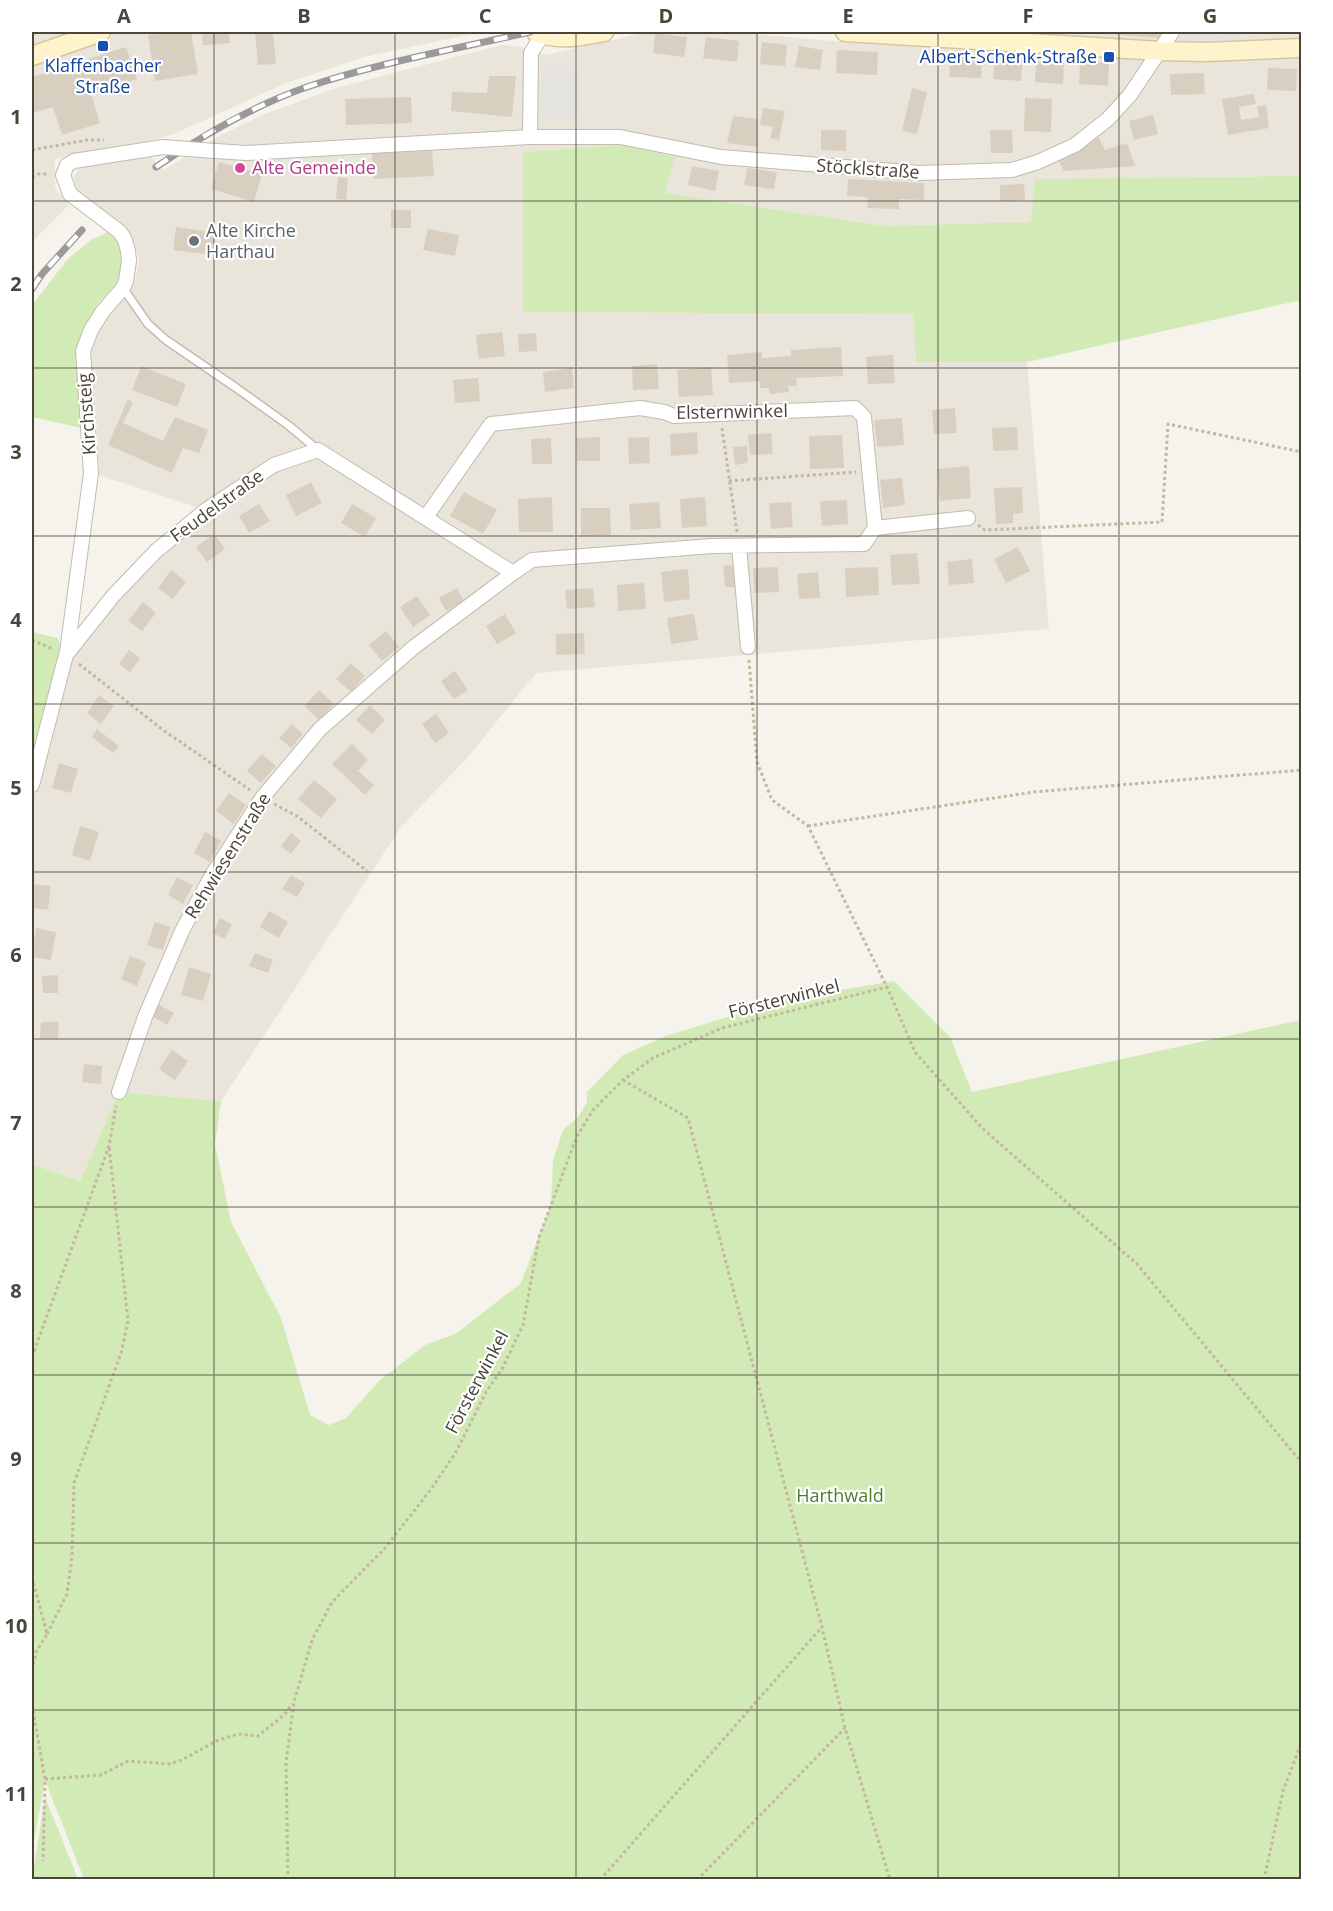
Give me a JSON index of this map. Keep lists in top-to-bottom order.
{
  "streets": {
    "street": [
      "Stöcklstraße",
      "Elsternwinkel",
      "Kirchsteig",
      "Feudelstraße",
      "Rehwiesenstraße"
    ],
    "path": ["Försterwinkel"]
  },
  "crossings": [
    ["Kirchsteig", "Feudelstraße"]
  ],
  "parks": ["Harthwald"],
  "places": {
    "transit": ["Klaffenbacher Straße", "Albert-Schenk-Straße"],
    "other": ["Alte Gemeinde", "Alte Kirche Harthau"]
  },
  "grid": {
    "columns": [
      "A",
      "B",
      "C",
      "D",
      "E",
      "F",
      "G"
    ],
    "rows": [
      "1",
      "2",
      "3",
      "4",
      "5",
      "6",
      "7",
      "8",
      "9",
      "10",
      "11"
    ]
  }
}
